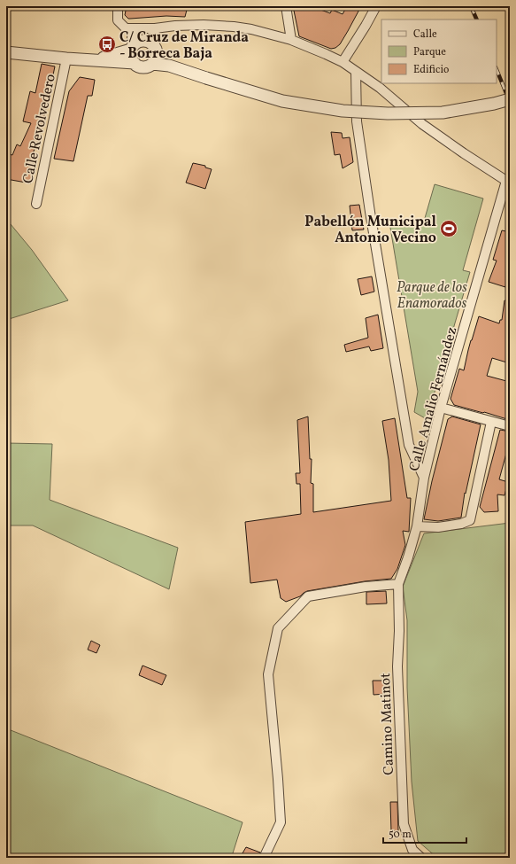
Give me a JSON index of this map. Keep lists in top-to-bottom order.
{
  "streets": {
    "street": ["Calle Revolvedero", "Calle Amalio Fernández", "Camino Matinot"]
  },
  "crossings": [
    ["Calle Amalio Fernández", "Camino Matinot"]
  ],
  "parks": ["Parque de los Enamorados"],
  "places": {
    "bus stop": ["C/ Cruz de Miranda - Borreca Baja"],
    "sports": ["Pabellón Municipal Antonio Vecino"]
  },
  "legend": ["Calle", "Parque", "Edificio"],
  "scale_bar": "50 m"
}
